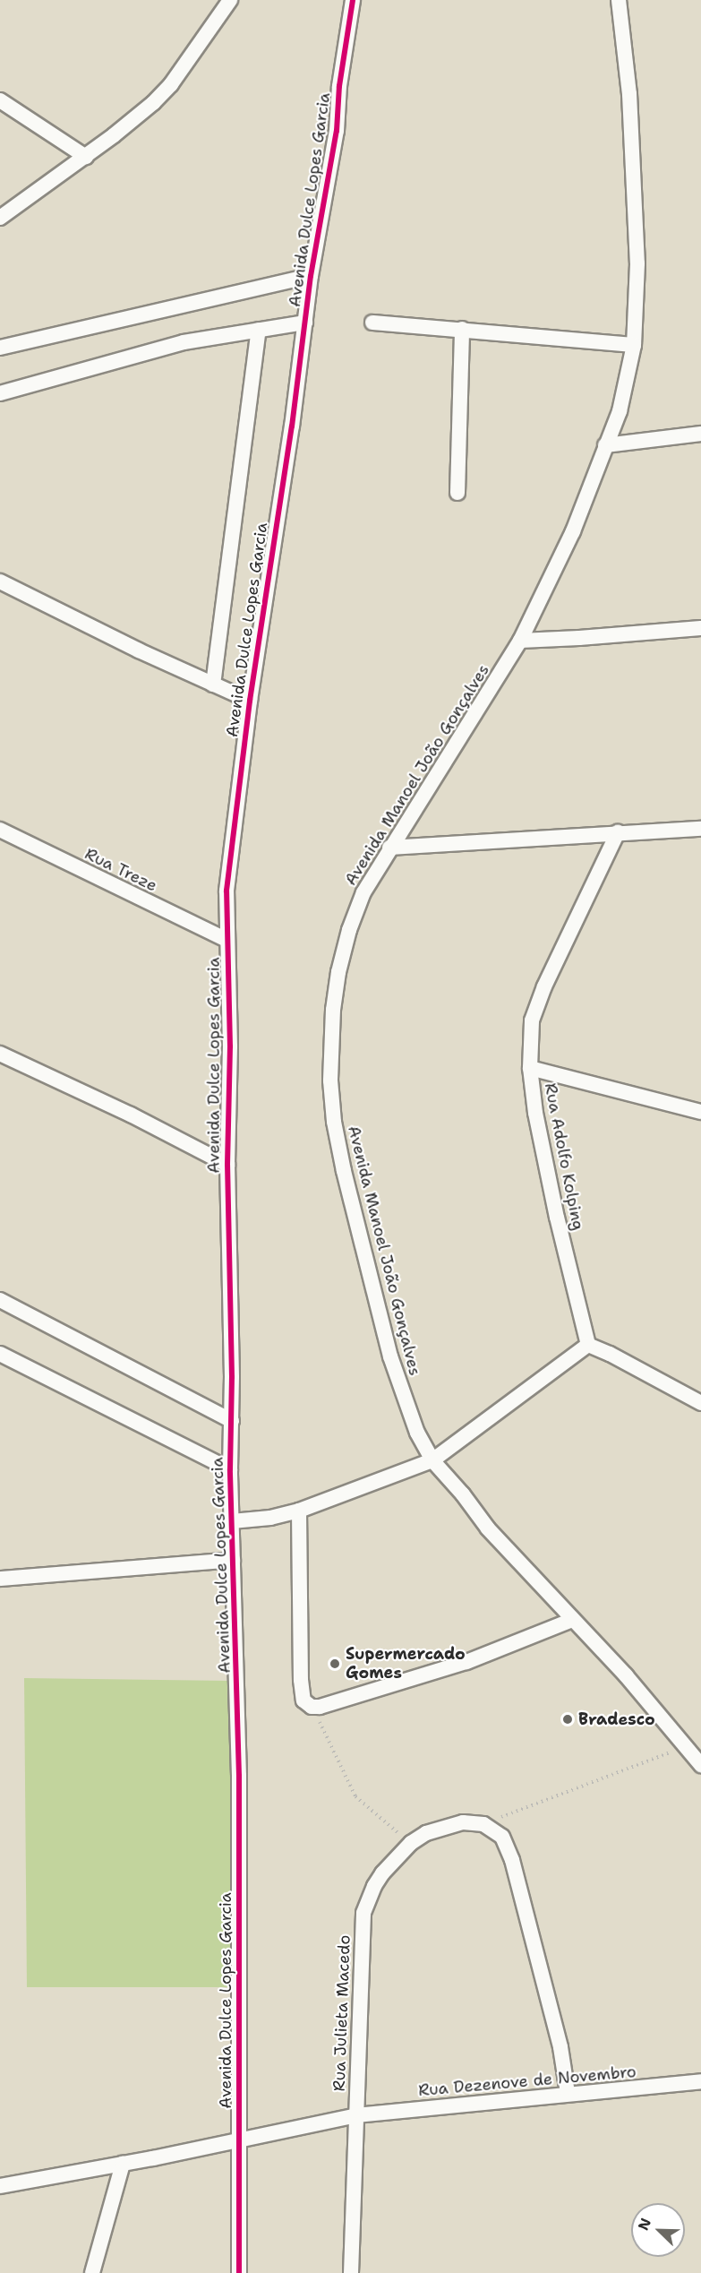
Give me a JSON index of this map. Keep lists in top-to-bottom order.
{
  "streets": {
    "street": [
      "Avenida Dulce Lopes Garcia",
      "Avenida Manoel João Gonçalves",
      "Rua Treze",
      "Rua Adolfo Kolping",
      "Rua Julieta Macedo",
      "Rua Dezenove de Novembro"
    ]
  },
  "crossings": [
    ["Avenida Dulce Lopes Garcia", "Rua Treze"],
    ["Avenida Dulce Lopes Garcia", "Rua Dezenove de Novembro"],
    ["Rua Julieta Macedo", "Rua Dezenove de Novembro"]
  ],
  "places": ["Supermercado Gomes", "Bradesco"],
  "north": "top left"
}
